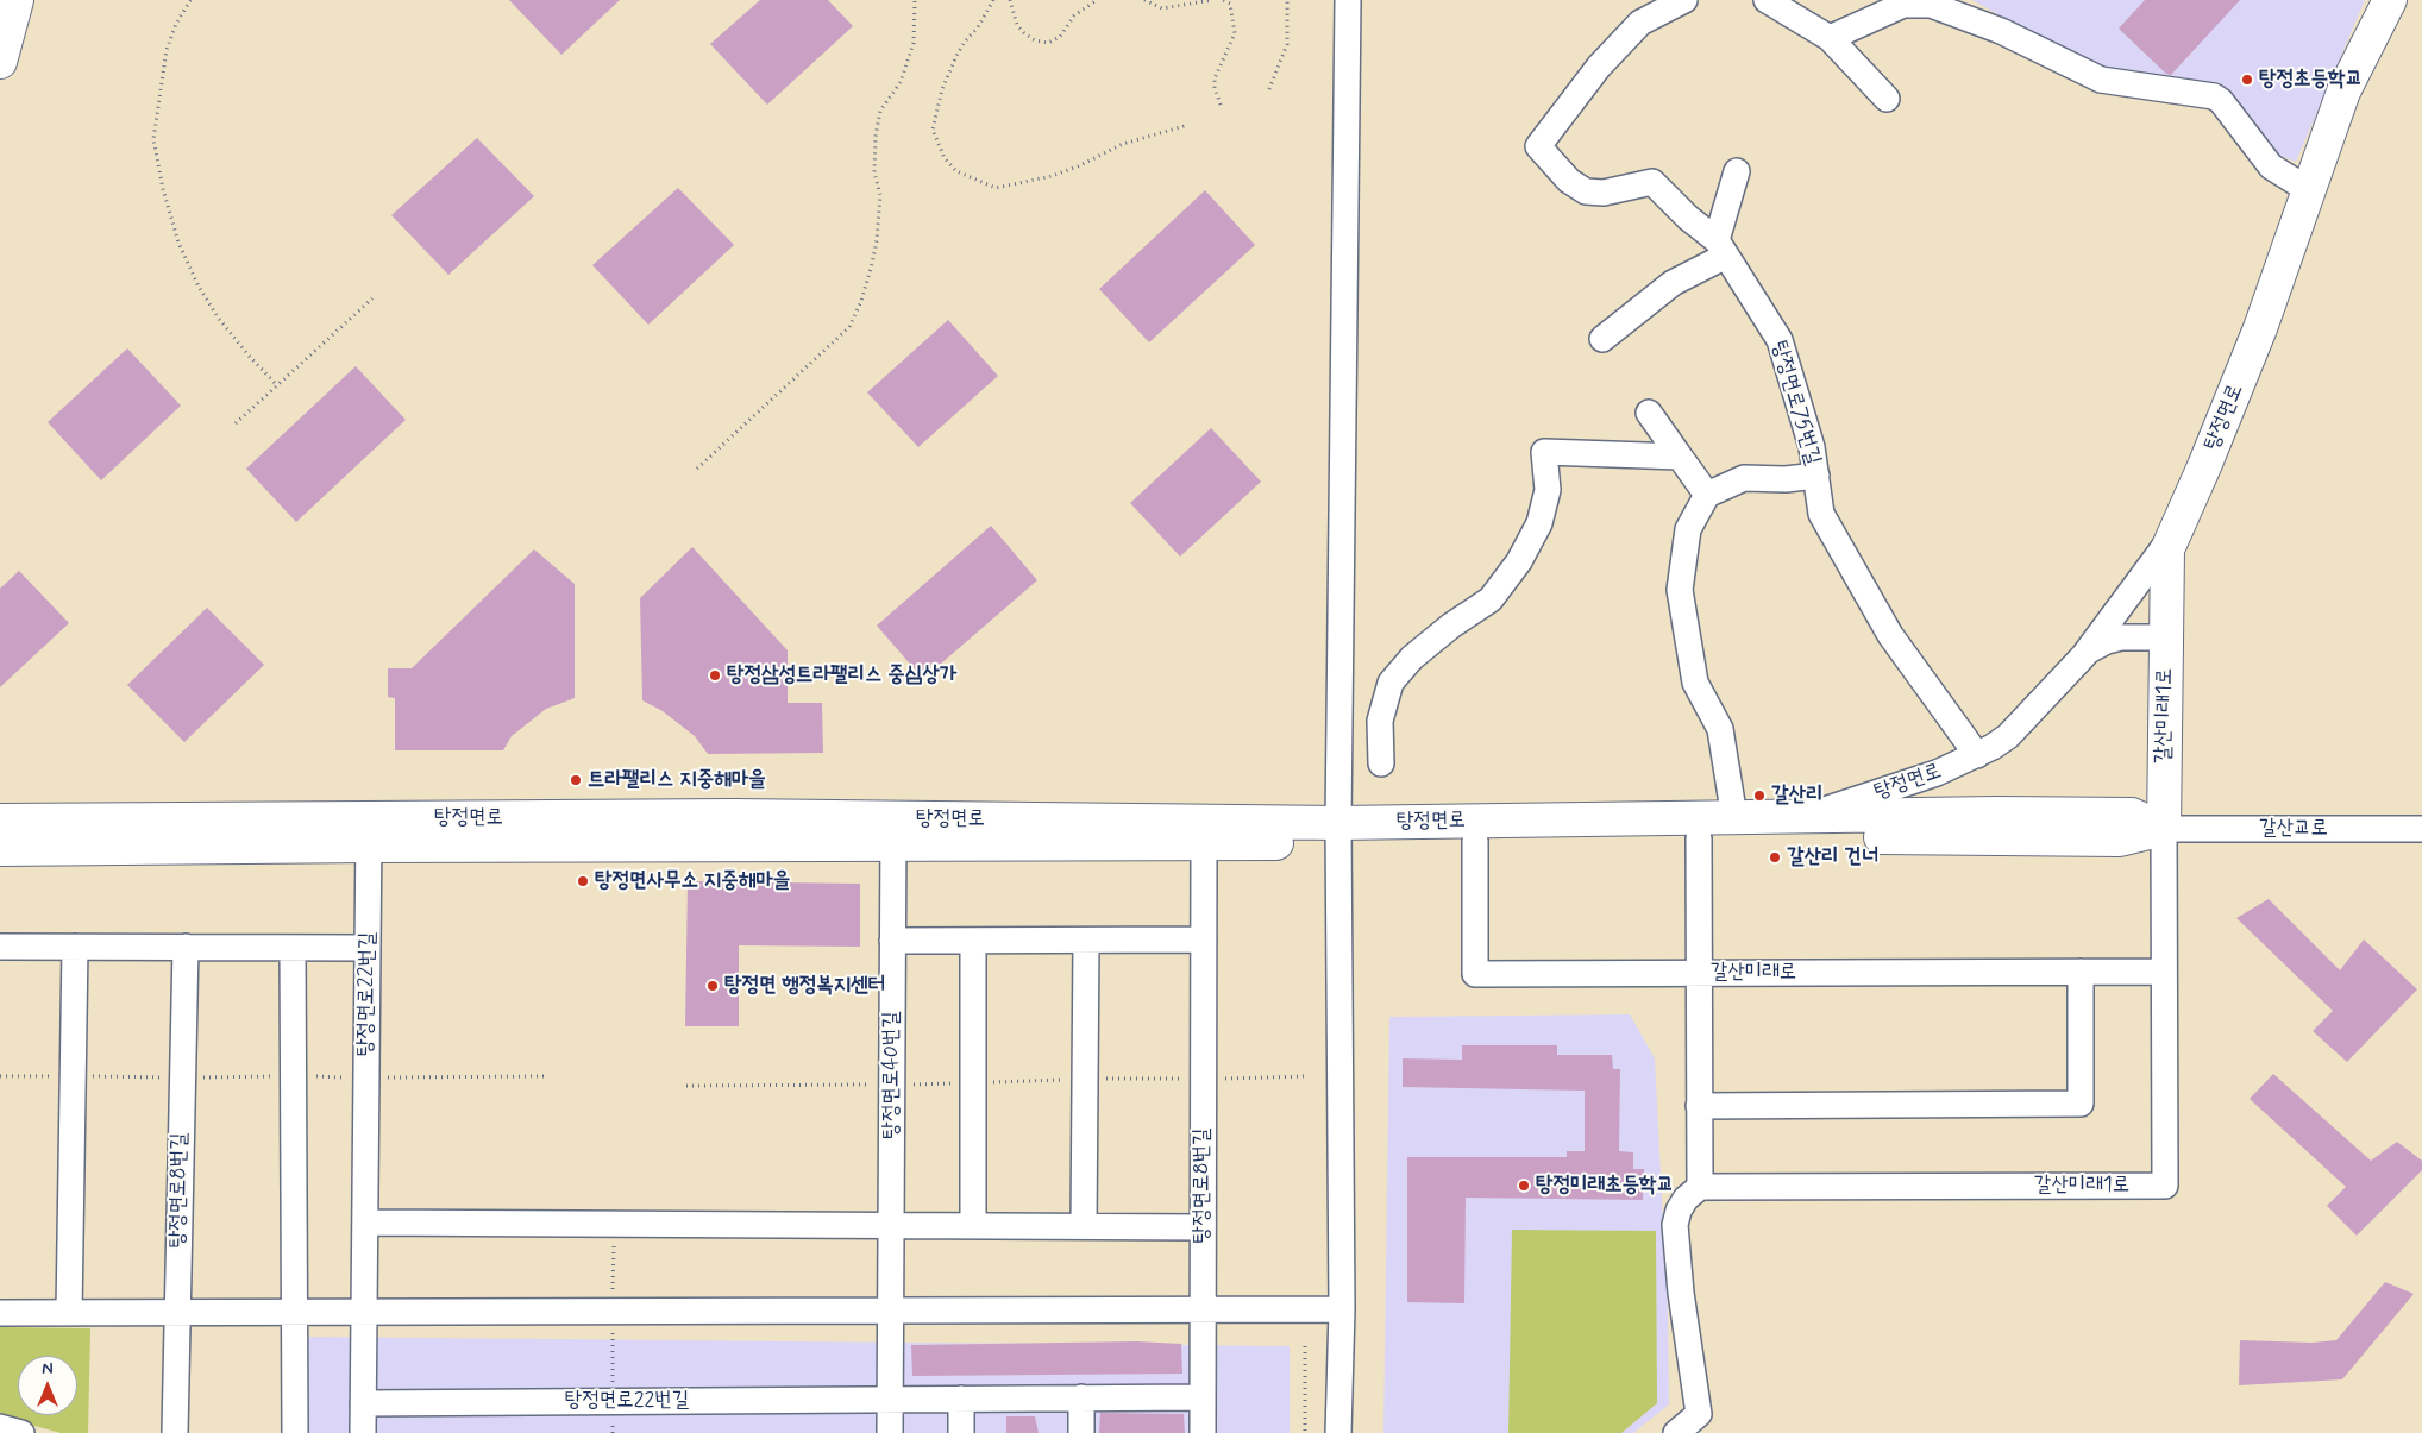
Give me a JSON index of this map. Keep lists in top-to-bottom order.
{
  "streets": {
    "main road": ["탕정면로", "갈산미래1로"],
    "street": [
      "탕정면로75번길",
      "갈산교로",
      "갈산미래로",
      "탕정면로22번길",
      "탕정면로40번길",
      "탕정면로8번길"
    ]
  },
  "crossings": [
    ["탕정면로75번길", "탕정면로"],
    ["탕정면로", "갈산미래1로"],
    ["탕정면로", "갈산미래로"],
    ["탕정면로", "탕정면로22번길"],
    ["탕정면로", "탕정면로40번길"],
    ["탕정면로", "탕정면로8번길"],
    ["갈산미래1로", "갈산교로"],
    ["갈산미래1로", "갈산미래로"],
    ["탕정면로22번길", "탕정면로40번길"]
  ],
  "places": [
    "탕정초등학교",
    "탕정삼성트라팰리스 중심상가",
    "트라팰리스 지중해마을",
    "갈산리",
    "갈산리 건너",
    "탕정면사무소 지중해마을",
    "탕정면 행정복지센터",
    "탕정미래초등학교"
  ],
  "north": "top"
}
